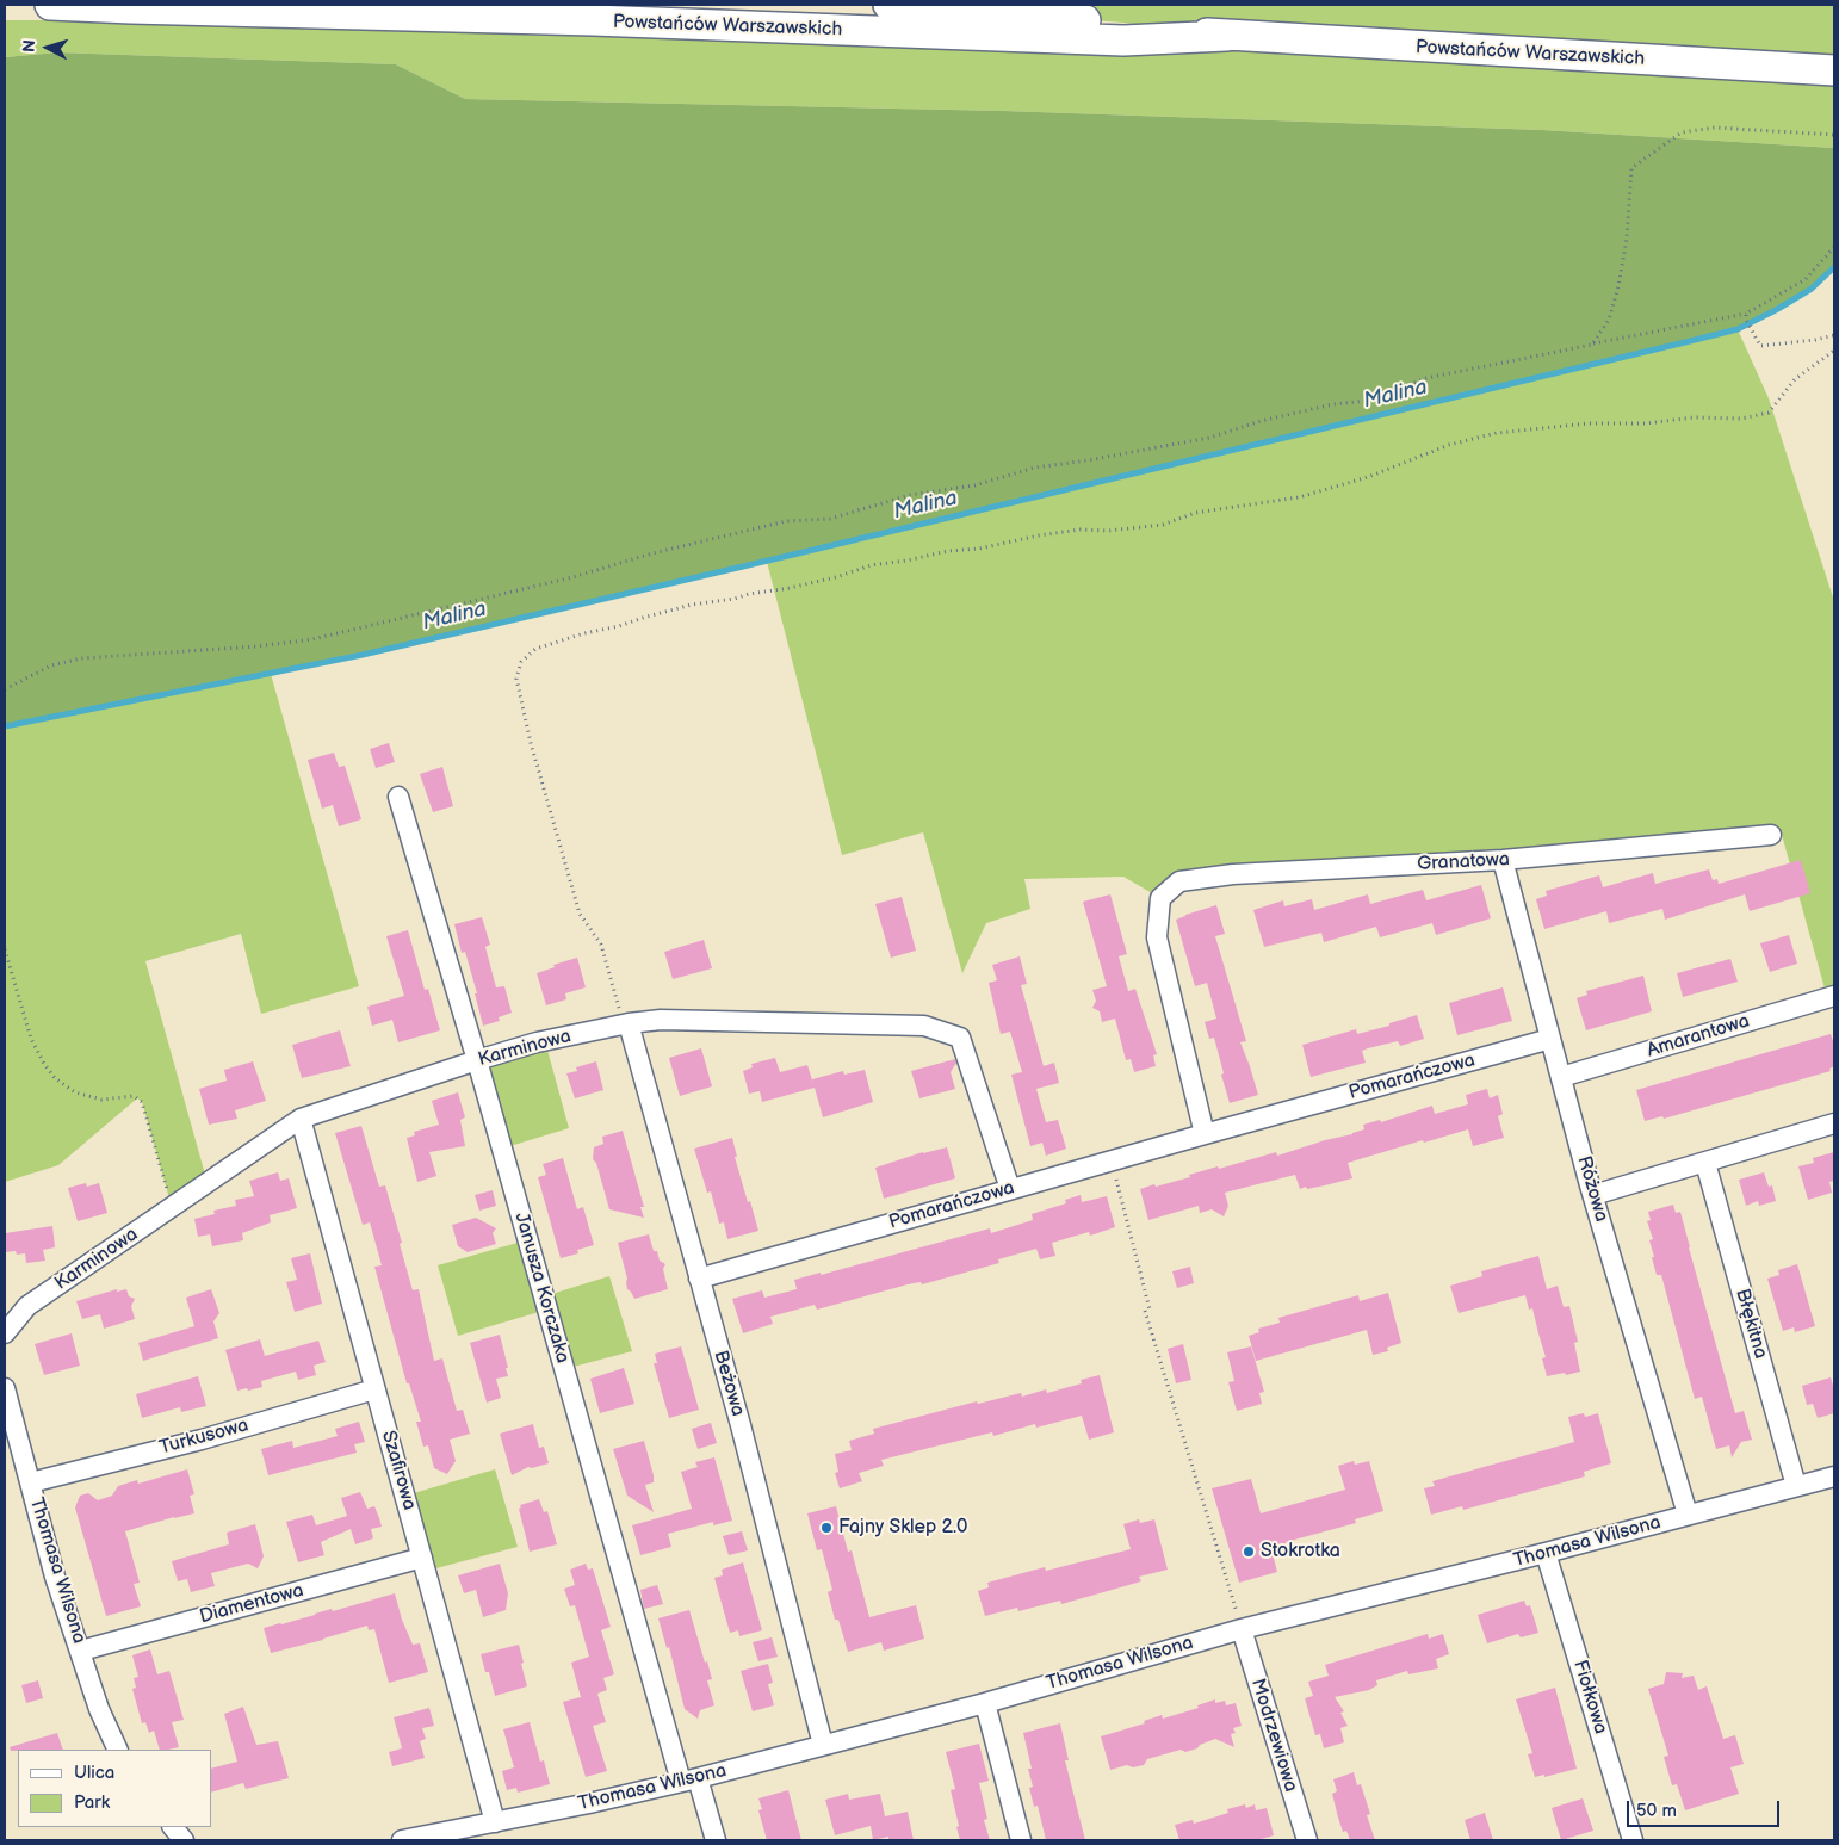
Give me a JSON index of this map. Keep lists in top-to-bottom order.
{
  "streets": {
    "main road": ["Powstańców Warszawskich"],
    "street": [
      "Granatowa",
      "Amarantowa",
      "Karminowa",
      "Pomarańczowa",
      "Różowa",
      "Janusza Korczaka",
      "Błękitna",
      "Beżowa",
      "Turkusowa",
      "Szafirowa",
      "Thomasa Wilsona",
      "Diamentowa",
      "Fiołkowa",
      "Modrzewiowa"
    ]
  },
  "crossings": [
    ["Granatowa", "Pomarańczowa"],
    ["Granatowa", "Różowa"],
    ["Amarantowa", "Różowa"],
    ["Karminowa", "Pomarańczowa"],
    ["Karminowa", "Janusza Korczaka"],
    ["Karminowa", "Beżowa"],
    ["Karminowa", "Szafirowa"],
    ["Pomarańczowa", "Różowa"],
    ["Pomarańczowa", "Beżowa"],
    ["Różowa", "Thomasa Wilsona"],
    ["Janusza Korczaka", "Thomasa Wilsona"],
    ["Błękitna", "Thomasa Wilsona"],
    ["Beżowa", "Thomasa Wilsona"],
    ["Turkusowa", "Szafirowa"],
    ["Turkusowa", "Thomasa Wilsona"],
    ["Szafirowa", "Thomasa Wilsona"],
    ["Szafirowa", "Diamentowa"],
    ["Thomasa Wilsona", "Diamentowa"],
    ["Thomasa Wilsona", "Fiołkowa"],
    ["Thomasa Wilsona", "Modrzewiowa"]
  ],
  "water": ["Malina"],
  "places": ["Fajny Sklep 2.0", "Stokrotka"],
  "legend": ["Ulica", "Park"],
  "scale_bar": "50 m",
  "north": "left"
}
